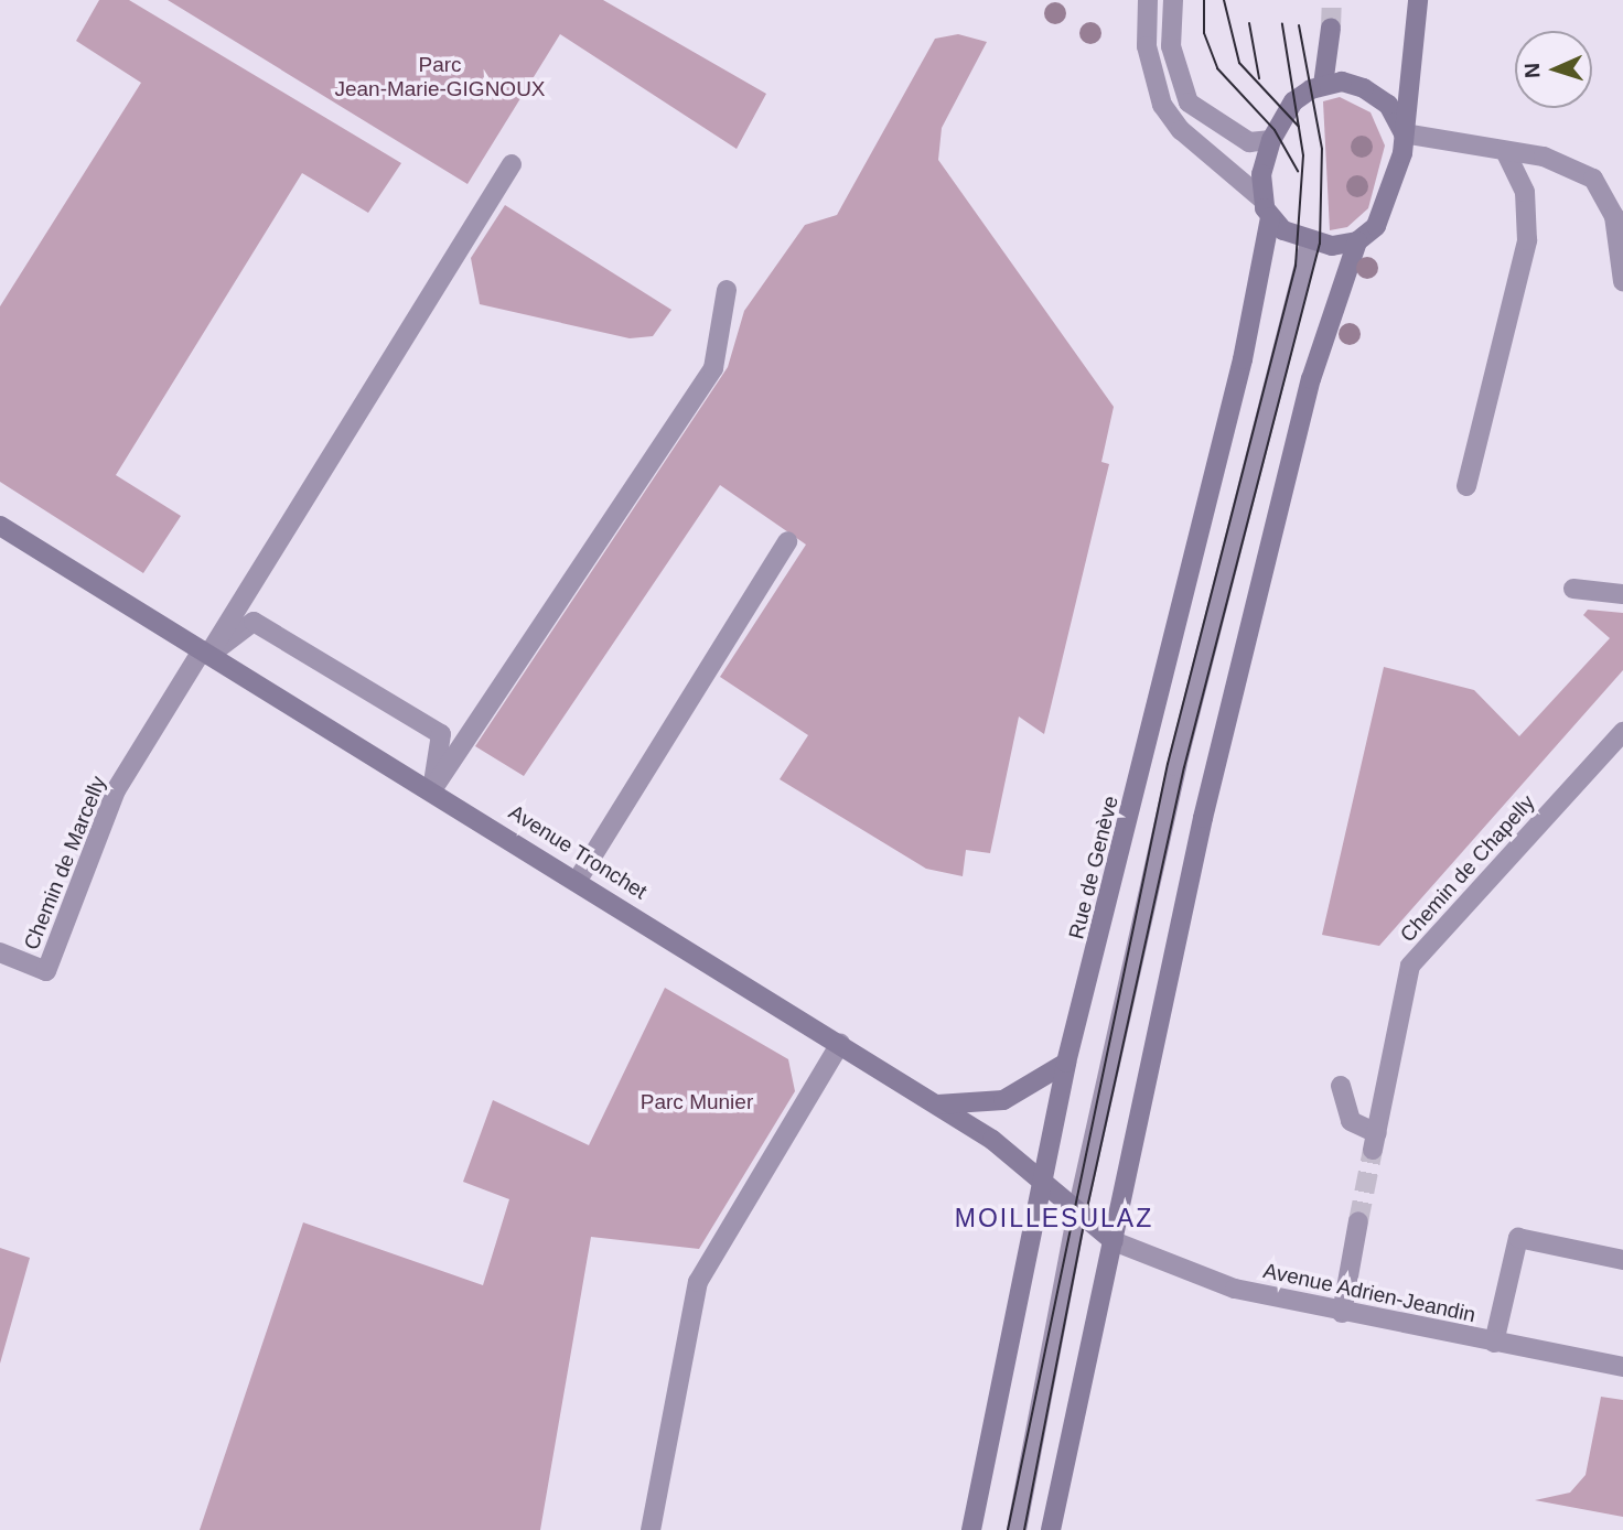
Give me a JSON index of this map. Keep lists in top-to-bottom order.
{
  "streets": {
    "main road": ["Avenue Tronchet", "Rue de Genève"],
    "street": ["Chemin de Marcelly", "Chemin de Chapelly", "Avenue Adrien-Jeandin"]
  },
  "crossings": [
    ["Avenue Tronchet", "Chemin de Marcelly"],
    ["Avenue Tronchet", "Rue de Genève"],
    ["Avenue Tronchet", "Avenue Adrien-Jeandin"]
  ],
  "districts": ["MOILLESULAZ"],
  "parks": ["Parc Jean-Marie-GIGNOUX", "Parc Munier"],
  "north": "left"
}
